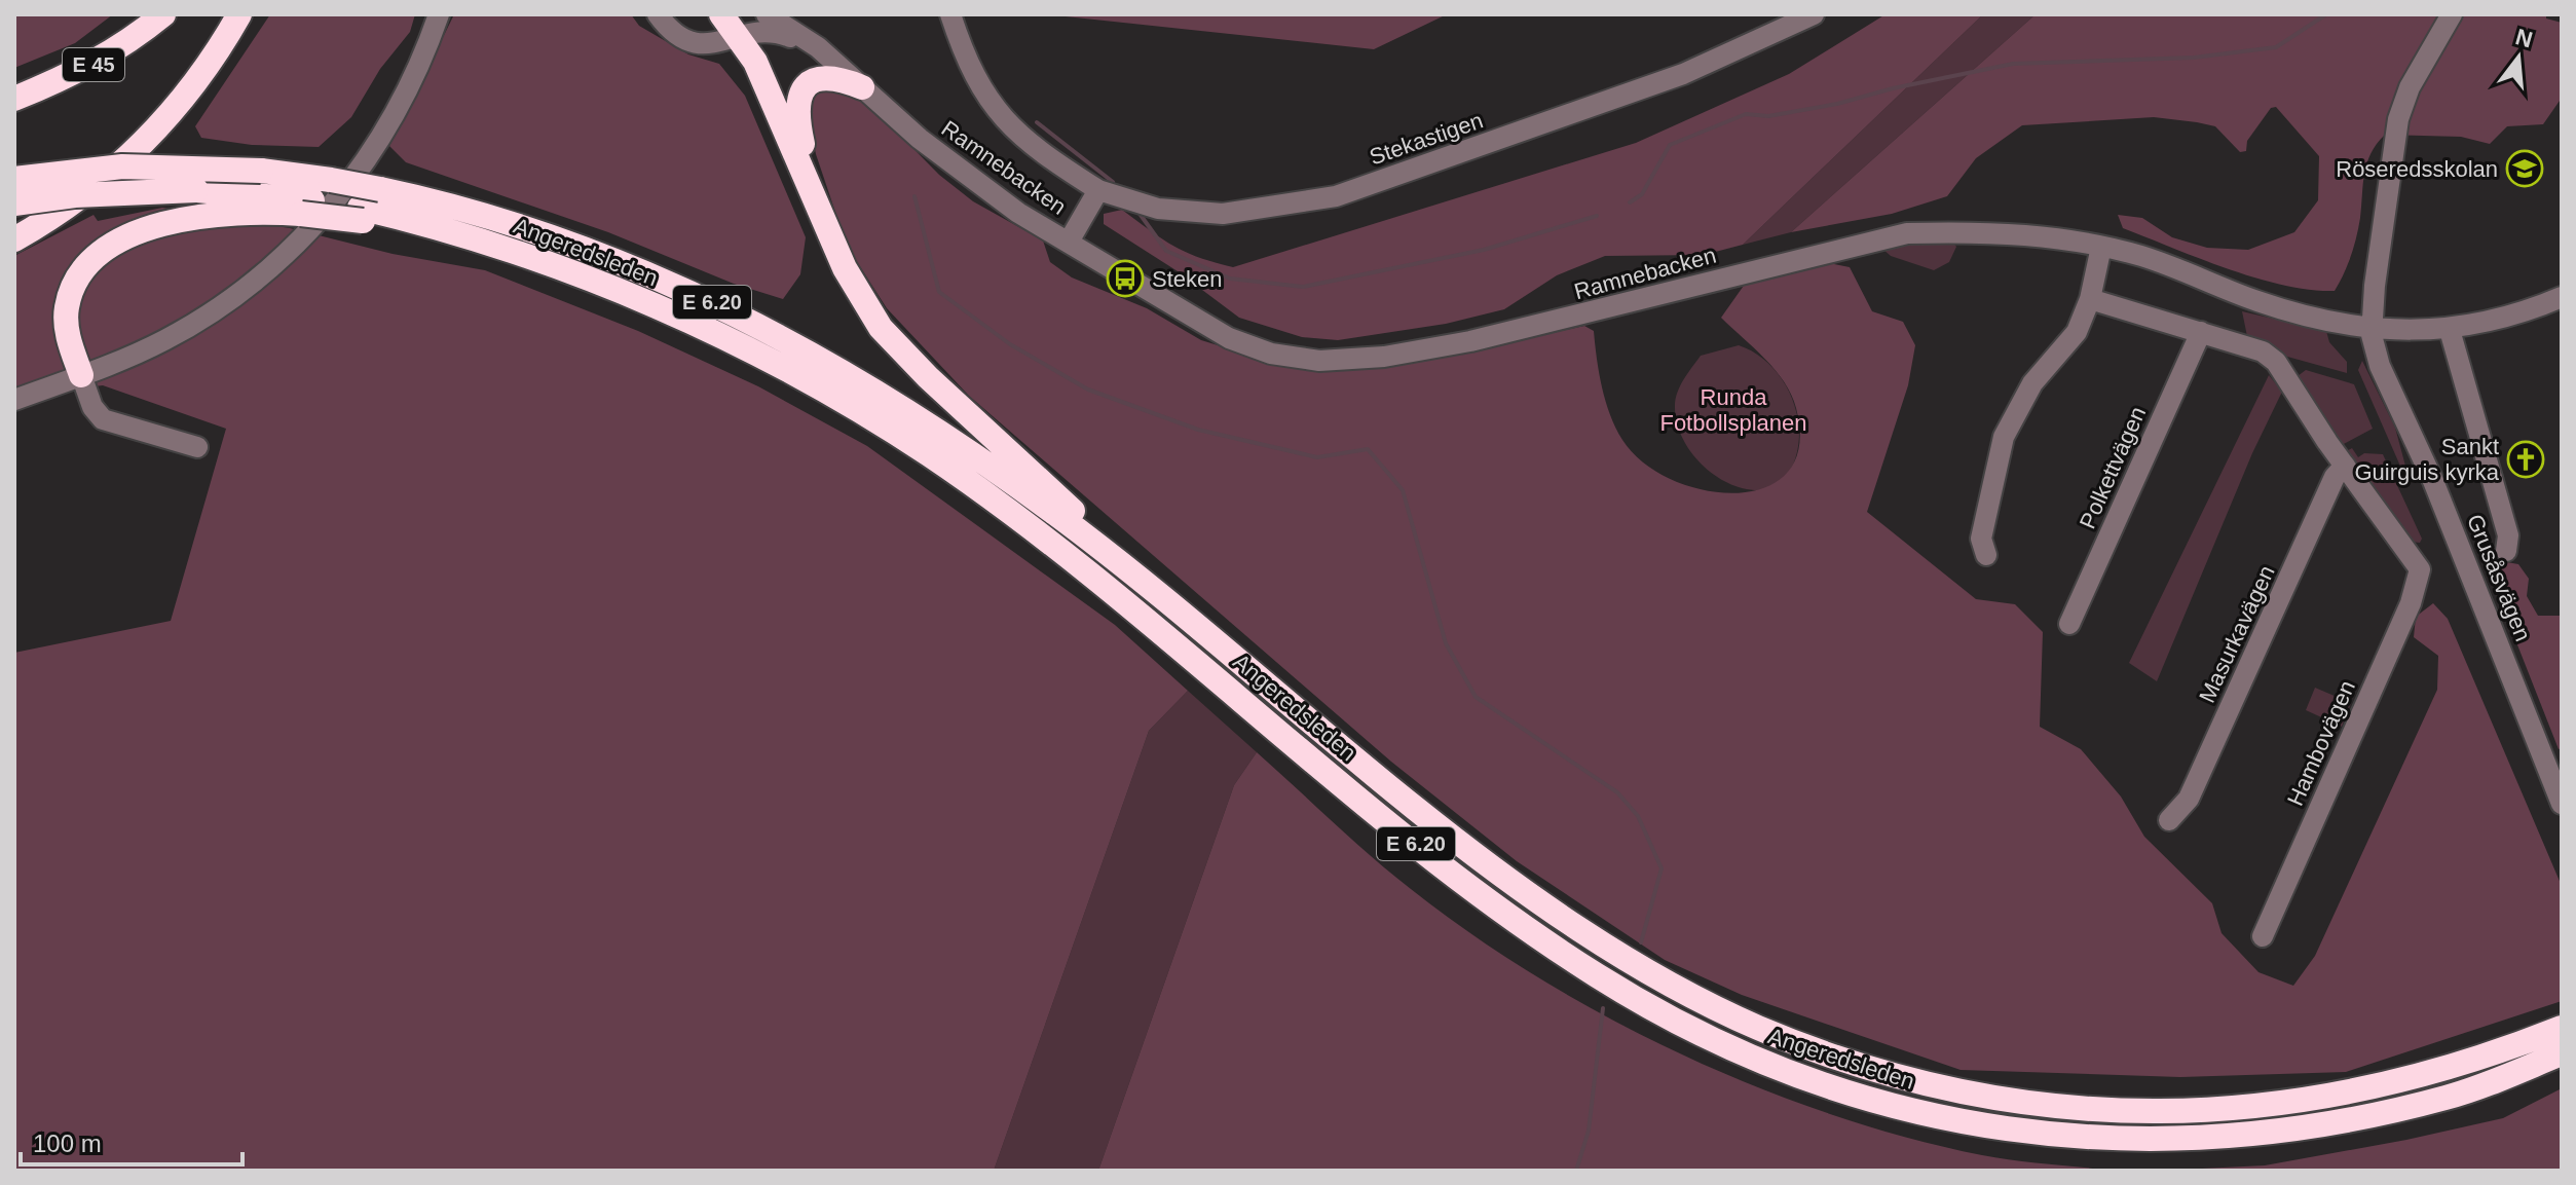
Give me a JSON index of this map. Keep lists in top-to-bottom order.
{
  "streets": {
    "highway": ["E 45", "Angeredsleden", "E 6.20"],
    "street": [
      "Stekastigen",
      "Ramnebacken",
      "Polkettvägen",
      "Grusåsvägen",
      "Masurkavägen",
      "Hambovägen"
    ]
  },
  "crossings": [
    ["Ramnebacken", "Grusåsvägen"],
    ["Masurkavägen", "Hambovägen"]
  ],
  "parks": ["Runda Fotbollsplanen"],
  "places": {
    "school or university": ["Röseredsskolan"],
    "bus stop": ["Steken"],
    "church": ["Sankt Guirguis kyrka"]
  },
  "scale_bar": "100 m",
  "north": "top"
}
